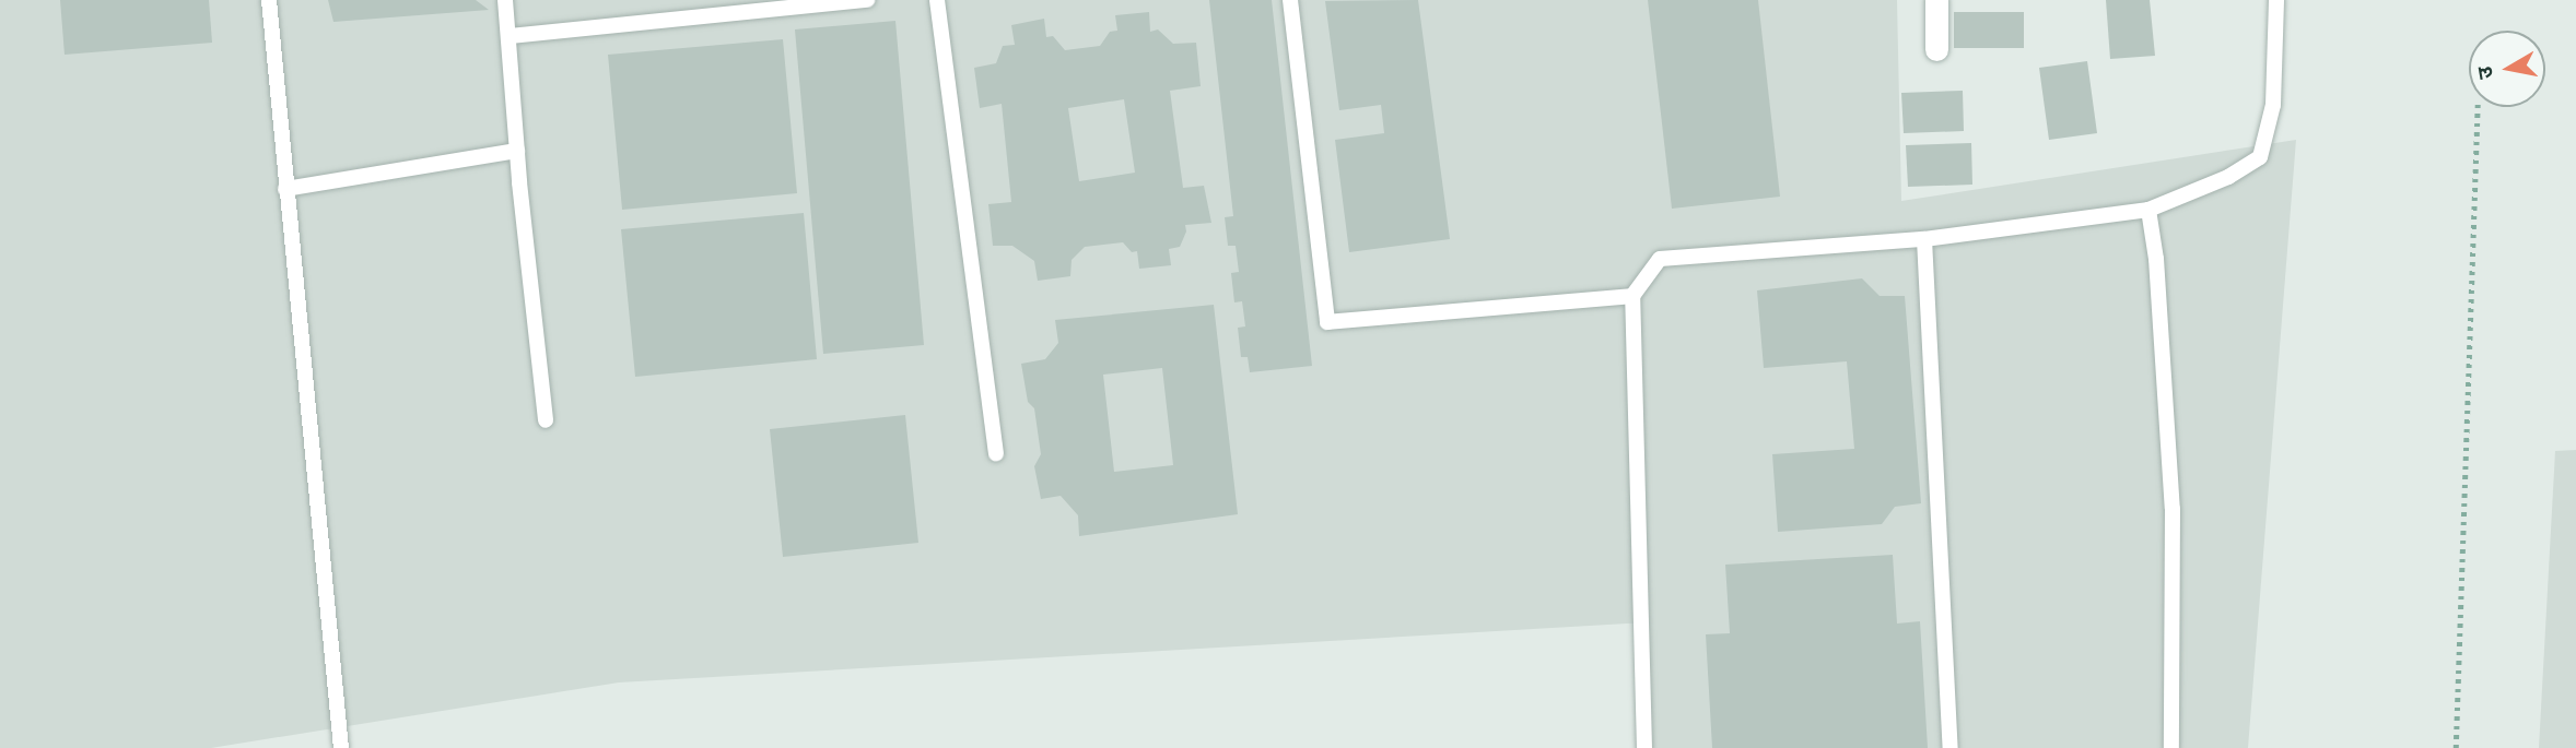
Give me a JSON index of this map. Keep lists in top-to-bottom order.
{
  "north": "left"
}
